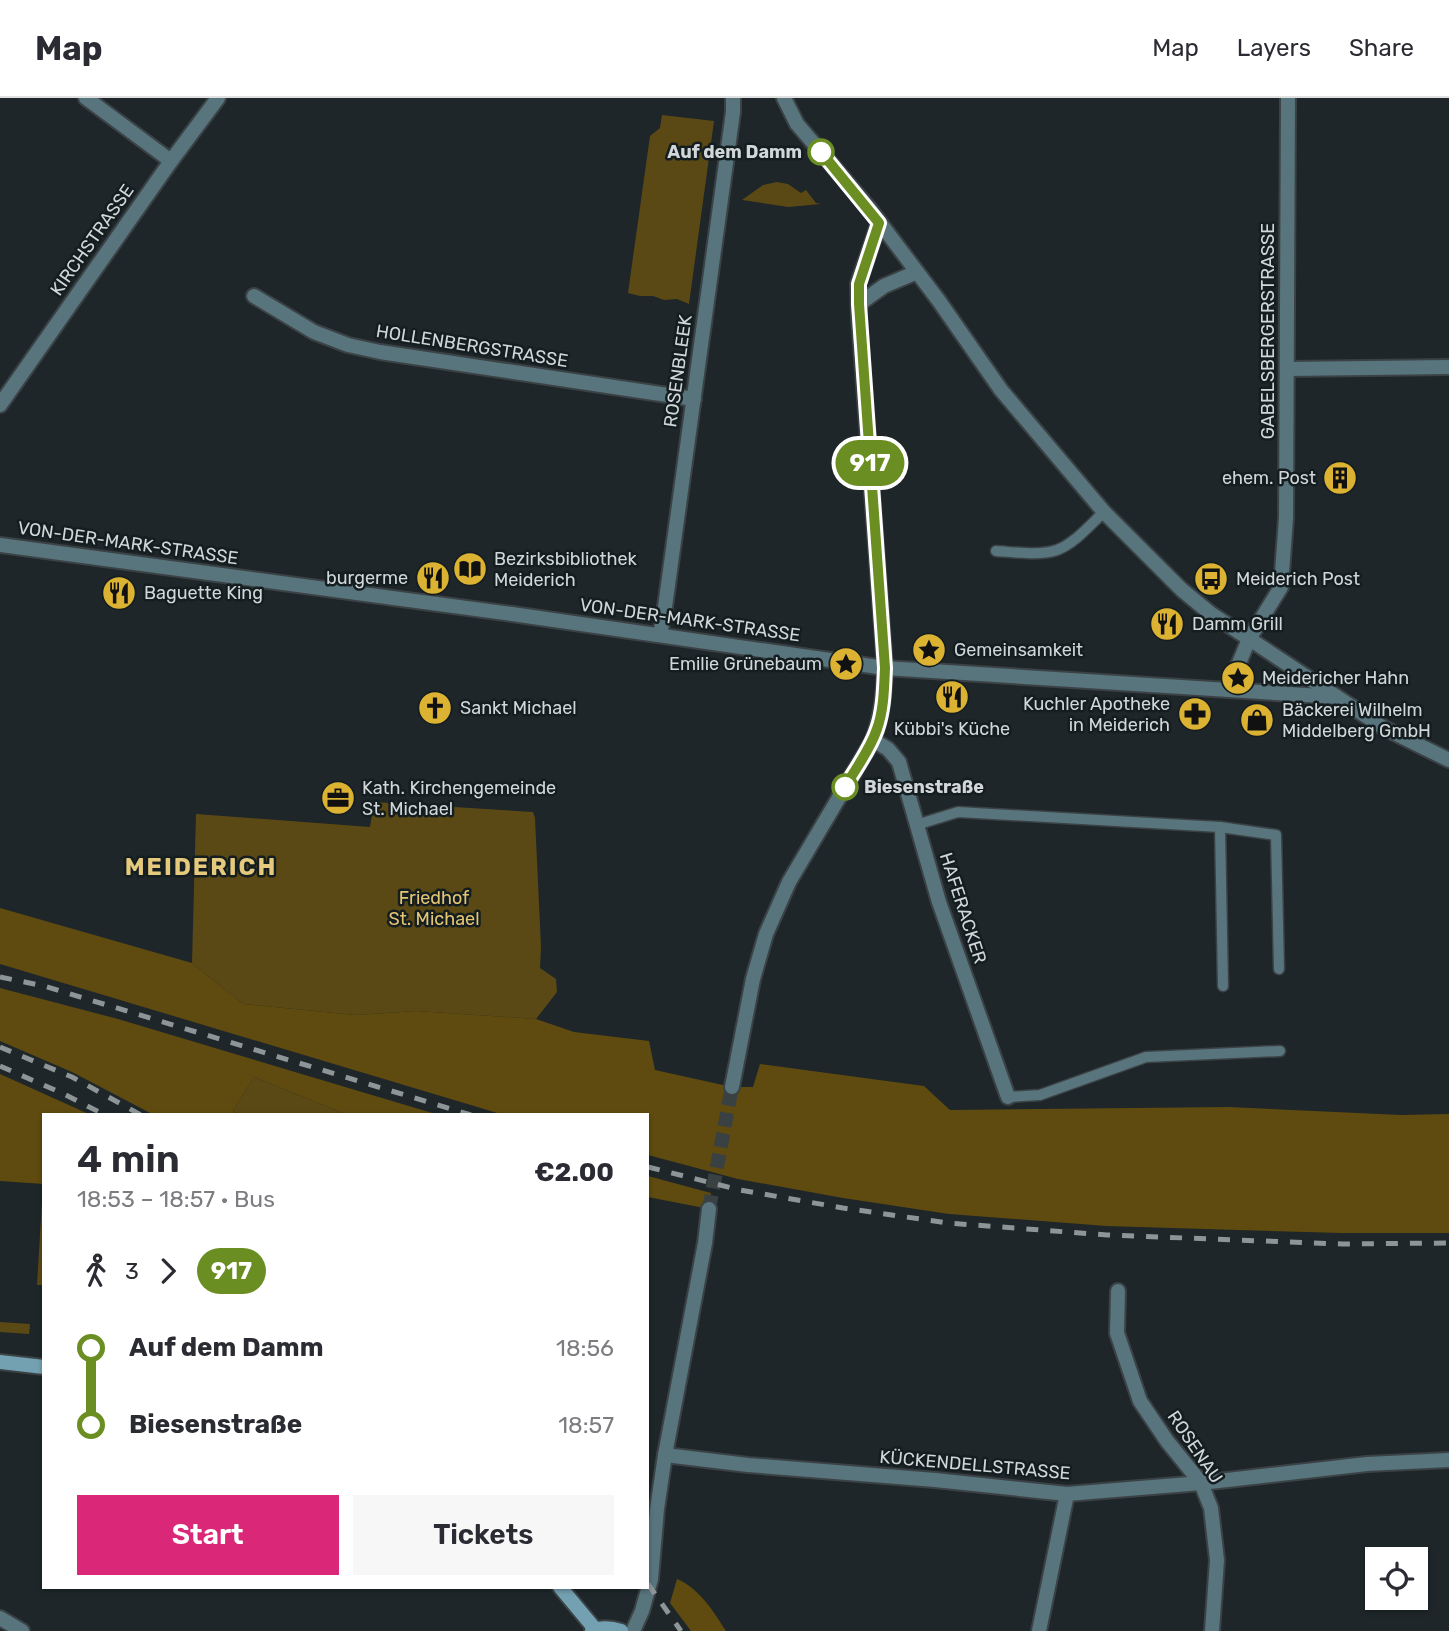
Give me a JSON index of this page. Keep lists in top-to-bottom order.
{
  "streets": {
    "street": [
      "KIRCHSTRASSE",
      "GABELSBERGERSTRASSE",
      "HOLLENBERGSTRASSE",
      "ROSENBLEEK",
      "VON-DER-MARK-STRASSE",
      "HAFERACKER",
      "ROSENAU",
      "KÜCKENDELLSTRASSE"
    ]
  },
  "crossings": [
    ["GABELSBERGERSTRASSE", "VON-DER-MARK-STRASSE"],
    ["HOLLENBERGSTRASSE", "ROSENBLEEK"],
    ["ROSENBLEEK", "VON-DER-MARK-STRASSE"],
    ["ROSENAU", "KÜCKENDELLSTRASSE"]
  ],
  "districts": ["MEIDERICH"],
  "parks": ["Friedhof St. Michael"],
  "places": {
    "other": ["Auf dem Damm", "Biesenstraße"],
    "building": ["ehem. Post"],
    "library": ["Bezirksbibliothek Meiderich"],
    "restaurant": [
      "burgerme",
      "Baguette King",
      "Damm Grill",
      "Kübbi's Küche"
    ],
    "bus stop": ["Meiderich Post"],
    "place": ["Gemeinsamkeit", "Emilie Grünebaum", "Meidericher Hahn"],
    "church": ["Sankt Michael"],
    "pharmacy": ["Kuchler Apotheke in Meiderich"],
    "shop": ["Bäckerei Wilhelm Middelberg GmbH"],
    "office": ["Kath. Kirchengemeinde St. Michael"]
  },
  "lines": ["bus line 917"],
  "page": {
    "header": "Map",
    "nav": ["Map", "Layers", "Share"],
    "on_map": "917",
    "heading": ["4 min", "18:53 – 18:57 · Bus", "€2.00"],
    "legs": ["3", "917"],
    "list": [
      {
        "name": "Auf dem Damm",
        "value": "18:56"
      },
      {
        "name": "Biesenstraße",
        "value": "18:57"
      }
    ],
    "buttons": ["Start", "Tickets"]
  }
}
